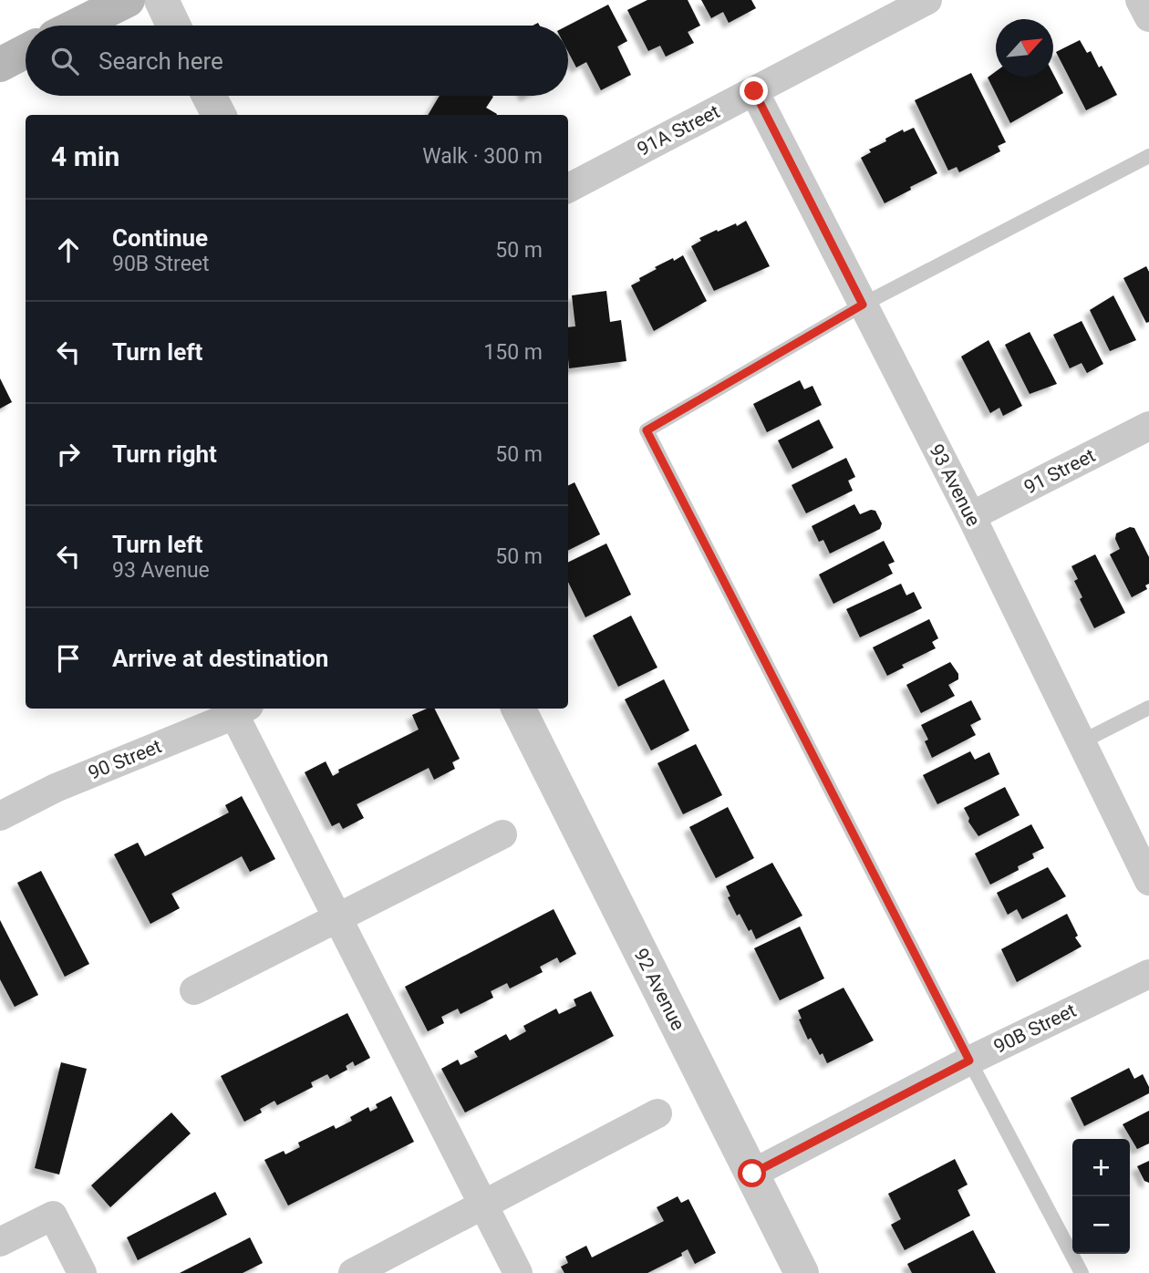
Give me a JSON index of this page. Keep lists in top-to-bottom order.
{
  "streets": {
    "street": [
      "91A Street",
      "91 Street",
      "93 Avenue",
      "90 Street",
      "92 Avenue",
      "90B Street"
    ]
  },
  "crossings": [
    ["91A Street", "93 Avenue"],
    ["91 Street", "93 Avenue"],
    ["92 Avenue", "90B Street"]
  ],
  "north": "top right",
  "page": {
    "search": "Search here",
    "heading": ["4 min", "Walk · 300 m"],
    "list": [
      ["Continue", "90B Street", "50 m"],
      ["Turn left", "150 m"],
      ["Turn right", "50 m"],
      ["Turn left", "93 Avenue", "50 m"],
      "Arrive at destination"
    ],
    "map_buttons": ["+", "−"]
  }
}
